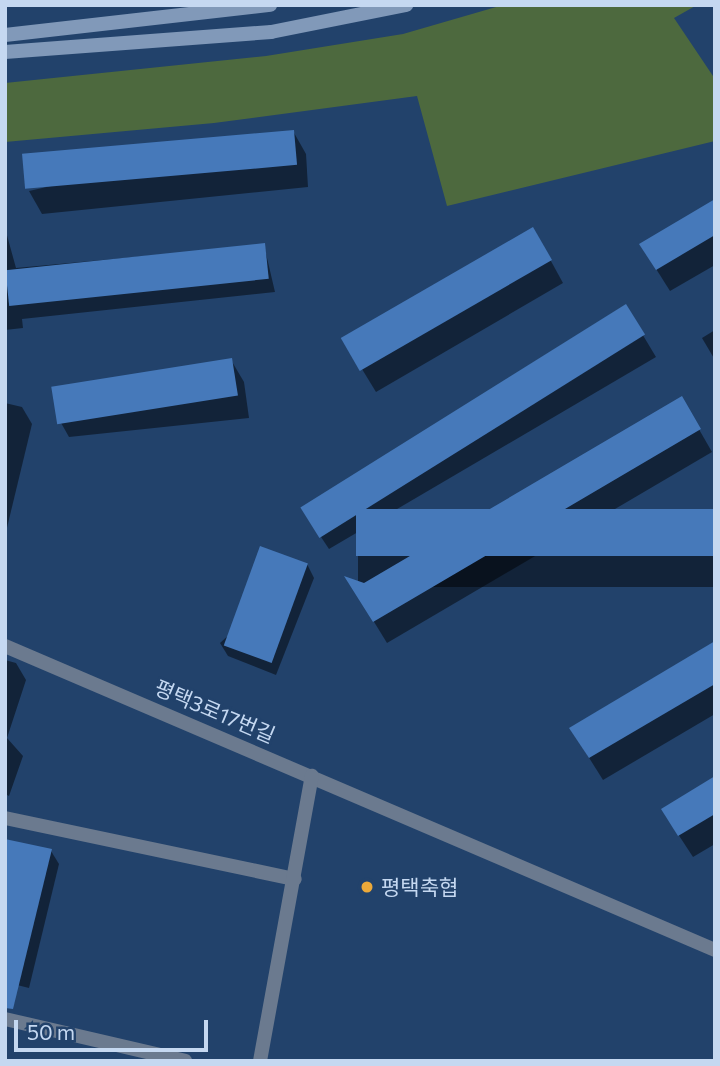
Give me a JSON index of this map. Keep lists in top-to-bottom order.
{
  "streets": {
    "street": ["평택3로17번길"]
  },
  "places": ["평택축협"],
  "scale_bar": "50 m"
}
